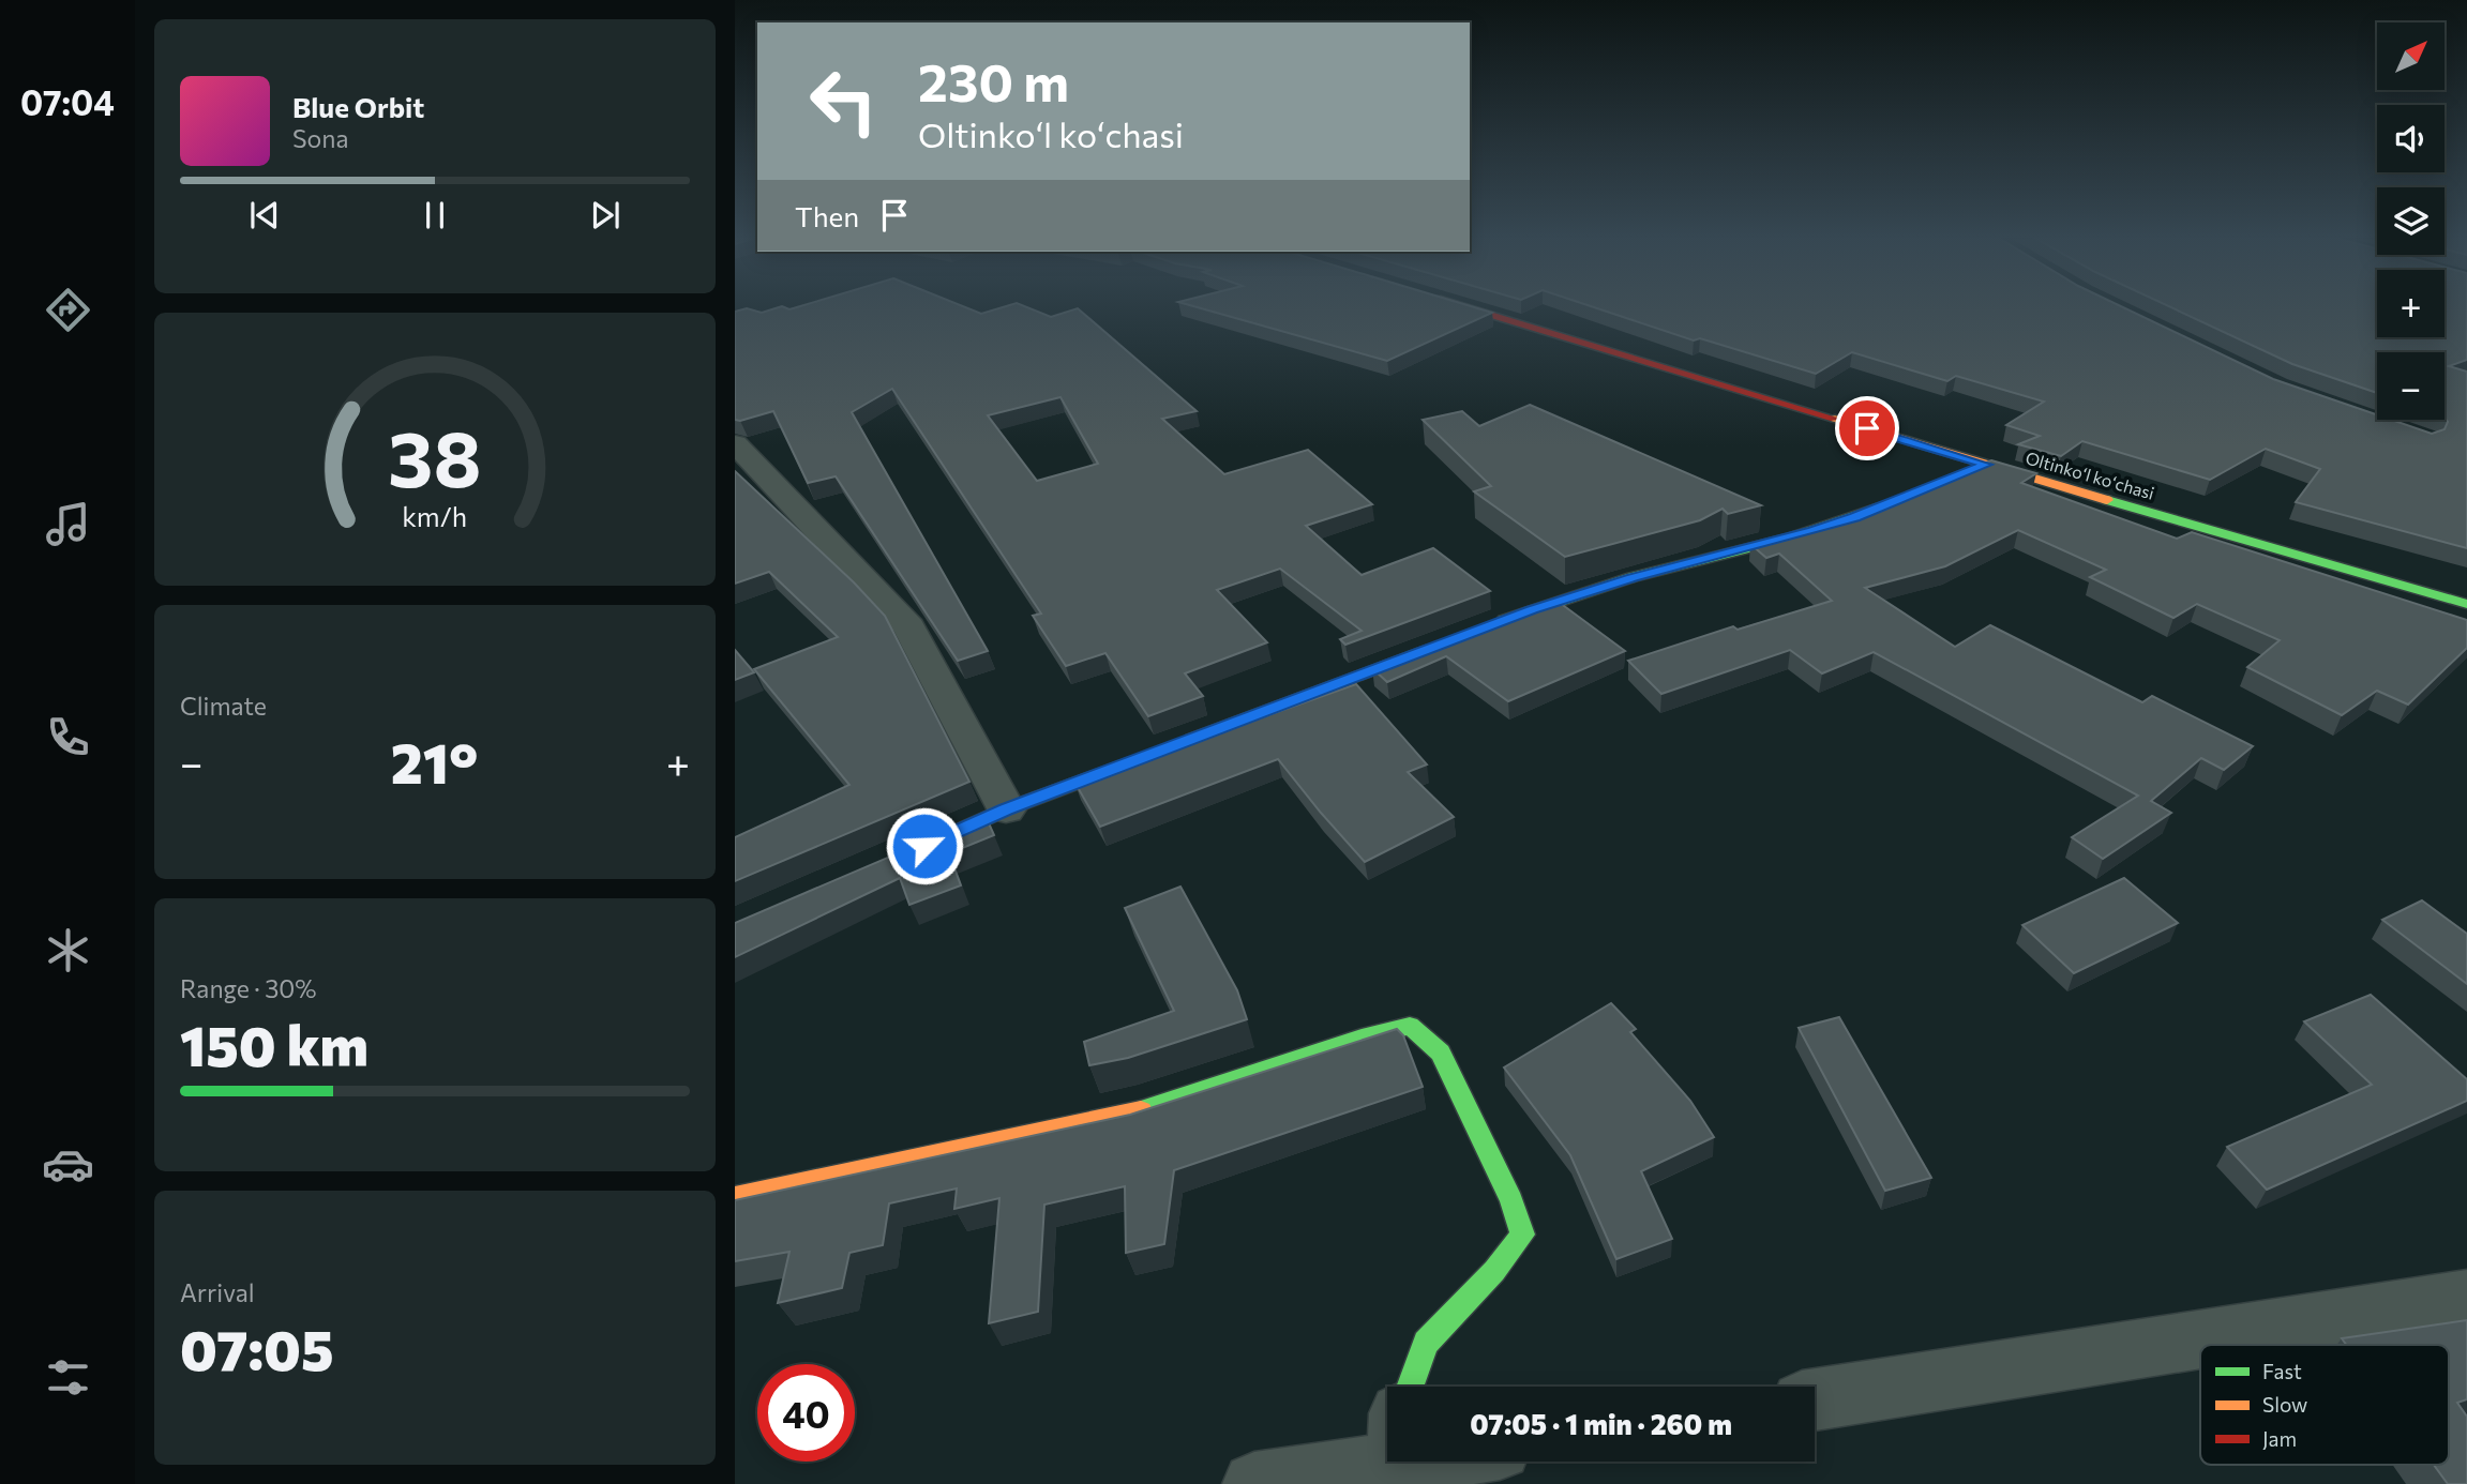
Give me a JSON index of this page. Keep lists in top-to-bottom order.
{
  "streets": {
    "street": ["Oltinkoʻl koʻchasi"]
  },
  "legend": ["Fast", "Slow", "Jam"],
  "north": "top right",
  "page": {
    "tabs": "07:04",
    "map_buttons": ["+", "−"],
    "turn": ["230 m", "Oltinkoʻl koʻchasi"],
    "song": ["Blue Orbit", "Sona"],
    "then": "Then",
    "tile": [
      "Climate",
      ["Range · 30%", "150 km"],
      ["Arrival", "07:05"]
    ],
    "heat": ["−", "21°", "+"],
    "limit": "40",
    "trip": "07:05 · 1 min · 260 m",
    "gauge": ["38", "km/h"]
  }
}
